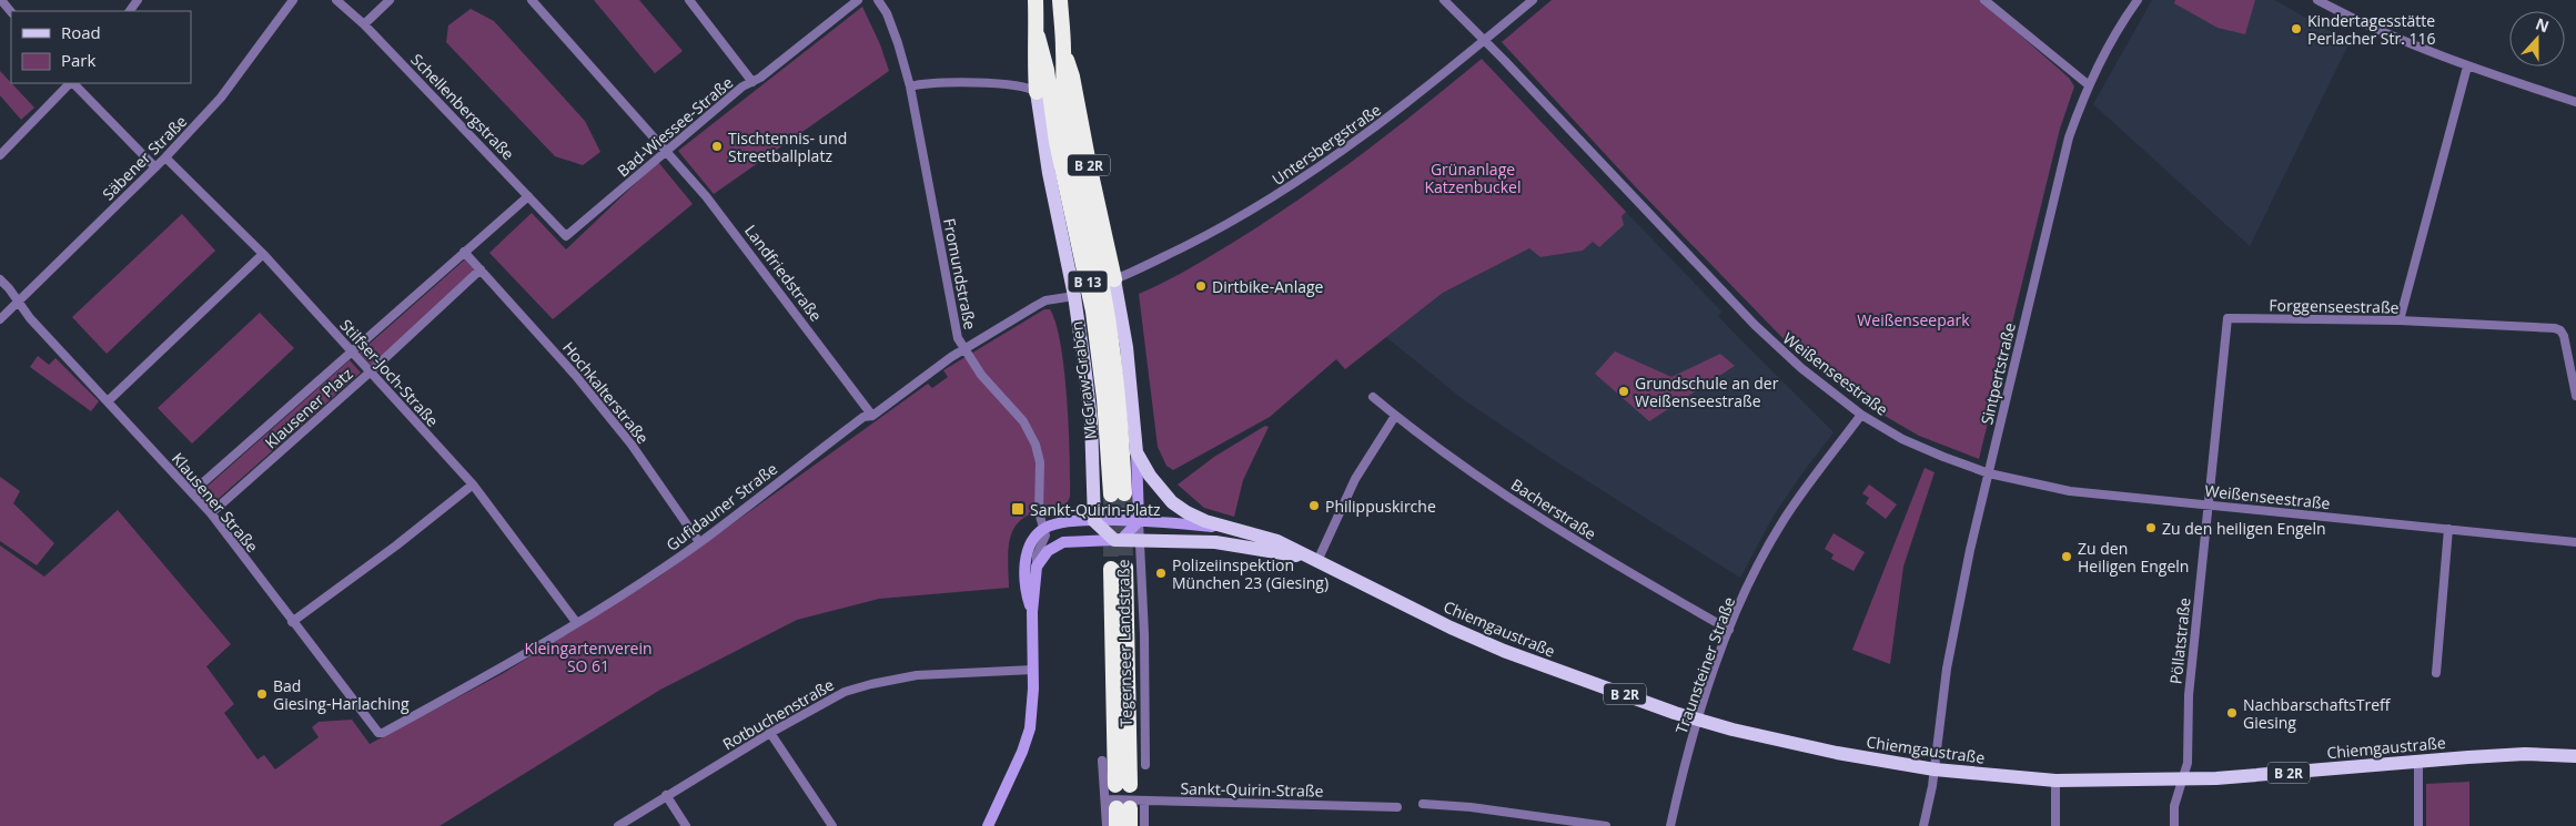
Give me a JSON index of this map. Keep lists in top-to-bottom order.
{
  "streets": {
    "highway": ["B 2R", "B 13", "McGraw-Graben"],
    "main road": ["Chiemgaustraße"],
    "street": [
      "Schellenbergstraße",
      "Bad-Wiessee-Straße",
      "Untersbergstraße",
      "Säbener Straße",
      "Landfriedstraße",
      "Fromundstraße",
      "Forggenseestraße",
      "Stilfser-Joch-Straße",
      "Weißenseestraße",
      "Sintpertstraße",
      "Hochkalterstraße",
      "Klausener Platz",
      "Klausener Straße",
      "Gufidauner Straße",
      "Bacherstraße",
      "Pöllatstraße",
      "Tegernseer Landstraße",
      "Traunsteiner Straße",
      "Rotbuchenstraße",
      "Sankt-Quirin-Straße"
    ]
  },
  "crossings": [
    ["Schellenbergstraße", "Bad-Wiessee-Straße"],
    ["Schellenbergstraße", "Klausener Platz"],
    ["Bad-Wiessee-Straße", "Landfriedstraße"],
    ["Untersbergstraße", "B 2R"],
    ["Untersbergstraße", "Weißenseestraße"],
    ["Säbener Straße", "Stilfser-Joch-Straße"],
    ["Säbener Straße", "Klausener Straße"],
    ["B 2R", "McGraw-Graben"],
    ["B 2R", "Gufidauner Straße"],
    ["B 2R", "Chiemgaustraße"],
    ["Landfriedstraße", "Gufidauner Straße"],
    ["Fromundstraße", "Gufidauner Straße"],
    ["Forggenseestraße", "Weißenseestraße"],
    ["Forggenseestraße", "Pöllatstraße"],
    ["Stilfser-Joch-Straße", "Klausener Platz"],
    ["Stilfser-Joch-Straße", "Gufidauner Straße"],
    ["Weißenseestraße", "Sintpertstraße"],
    ["Weißenseestraße", "Pöllatstraße"],
    ["Weißenseestraße", "Traunsteiner Straße"],
    ["Sintpertstraße", "Chiemgaustraße"],
    ["Hochkalterstraße", "Klausener Platz"],
    ["Hochkalterstraße", "Gufidauner Straße"],
    ["Klausener Platz", "Klausener Straße"],
    ["Klausener Straße", "Gufidauner Straße"],
    ["Bacherstraße", "Traunsteiner Straße"],
    ["Chiemgaustraße", "Pöllatstraße"],
    ["Chiemgaustraße", "Tegernseer Landstraße"],
    ["Chiemgaustraße", "Traunsteiner Straße"]
  ],
  "parks": ["Grünanlage Katzenbuckel", "Weißenseepark", "Kleingartenverein SO 61"],
  "places": {
    "other": [
      "Kindertagesstätte Perlacher Str. 116",
      "Tischtennis- und Streetballplatz",
      "Dirtbike-Anlage",
      "Grundschule an der Weißenseestraße",
      "Philippuskirche",
      "Zu den heiligen Engeln",
      "Zu den Heiligen Engeln",
      "Polizeiinspektion München 23 (Giesing)",
      "Bad Giesing-Harlaching",
      "NachbarschaftsTreff Giesing"
    ],
    "transit": ["Sankt-Quirin-Platz"]
  },
  "legend": ["Road", "Park"],
  "north": "top"
}
